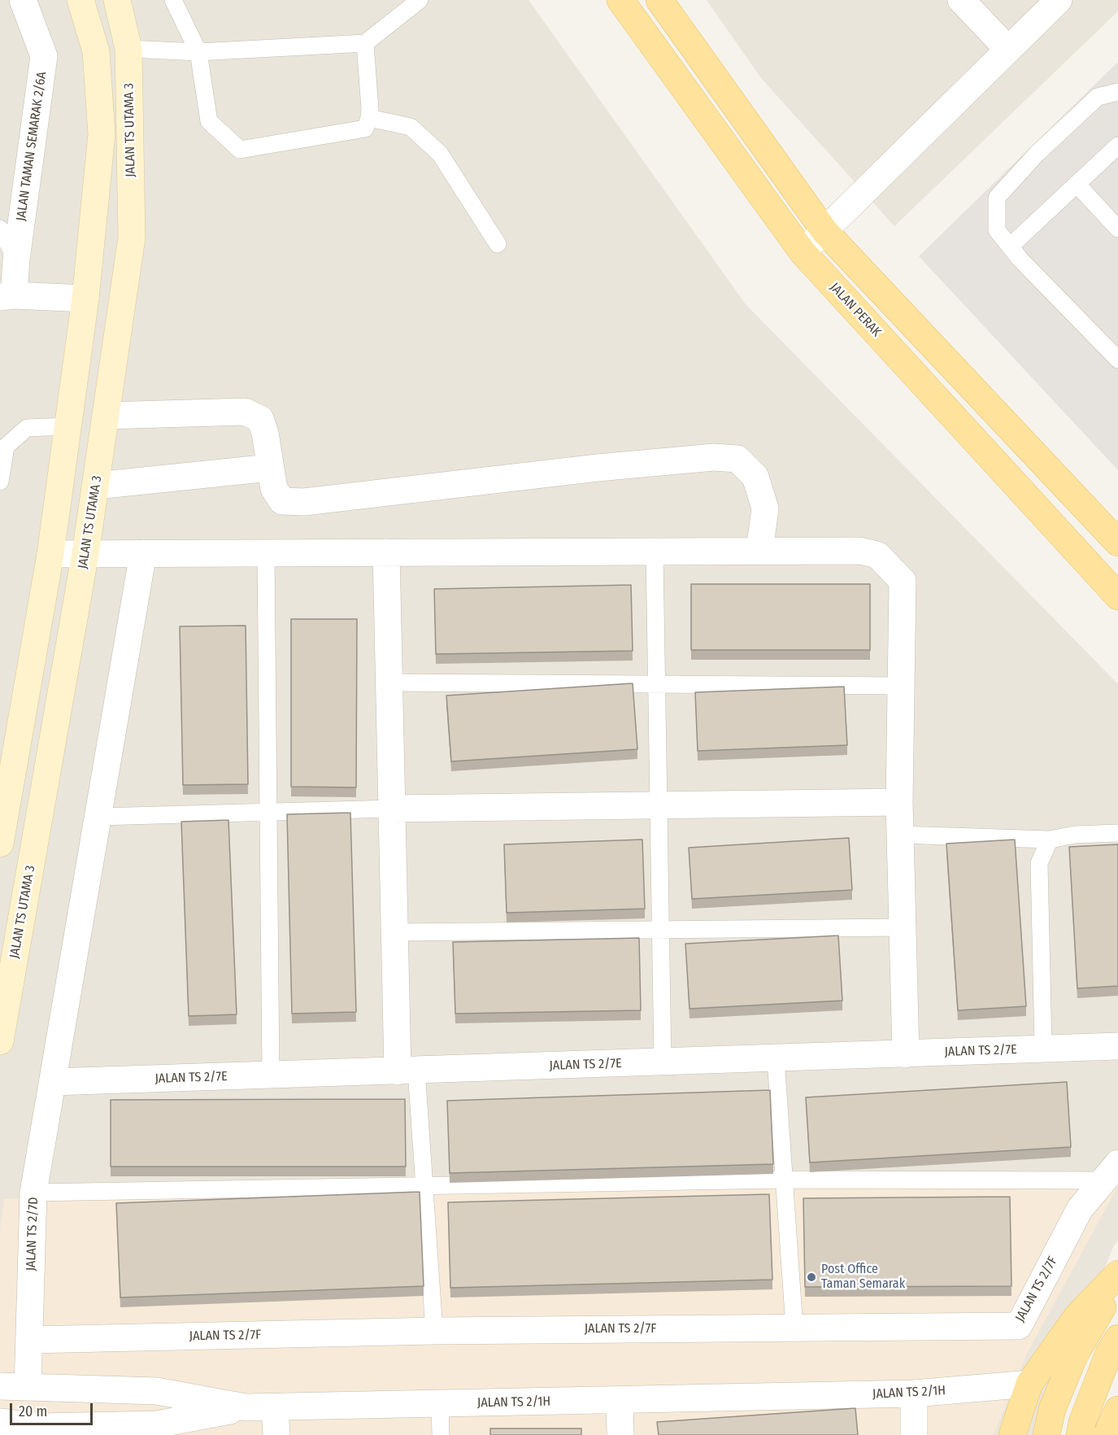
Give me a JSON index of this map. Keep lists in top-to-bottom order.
{
  "streets": {
    "main road": ["JALAN PERAK"],
    "street": [
      "JALAN TS UTAMA 3",
      "JALAN TAMAN SEMARAK 2/6A",
      "JALAN TS 2/7E",
      "JALAN TS 2/7D",
      "JALAN TS 2/7F",
      "JALAN TS 2/1H"
    ]
  },
  "crossings": [
    ["JALAN TS 2/7E", "JALAN TS 2/7D"],
    ["JALAN TS 2/7D", "JALAN TS 2/7F"],
    ["JALAN TS 2/7D", "JALAN TS 2/1H"]
  ],
  "places": ["Post Office Taman Semarak"],
  "scale_bar": "20 m"
}
